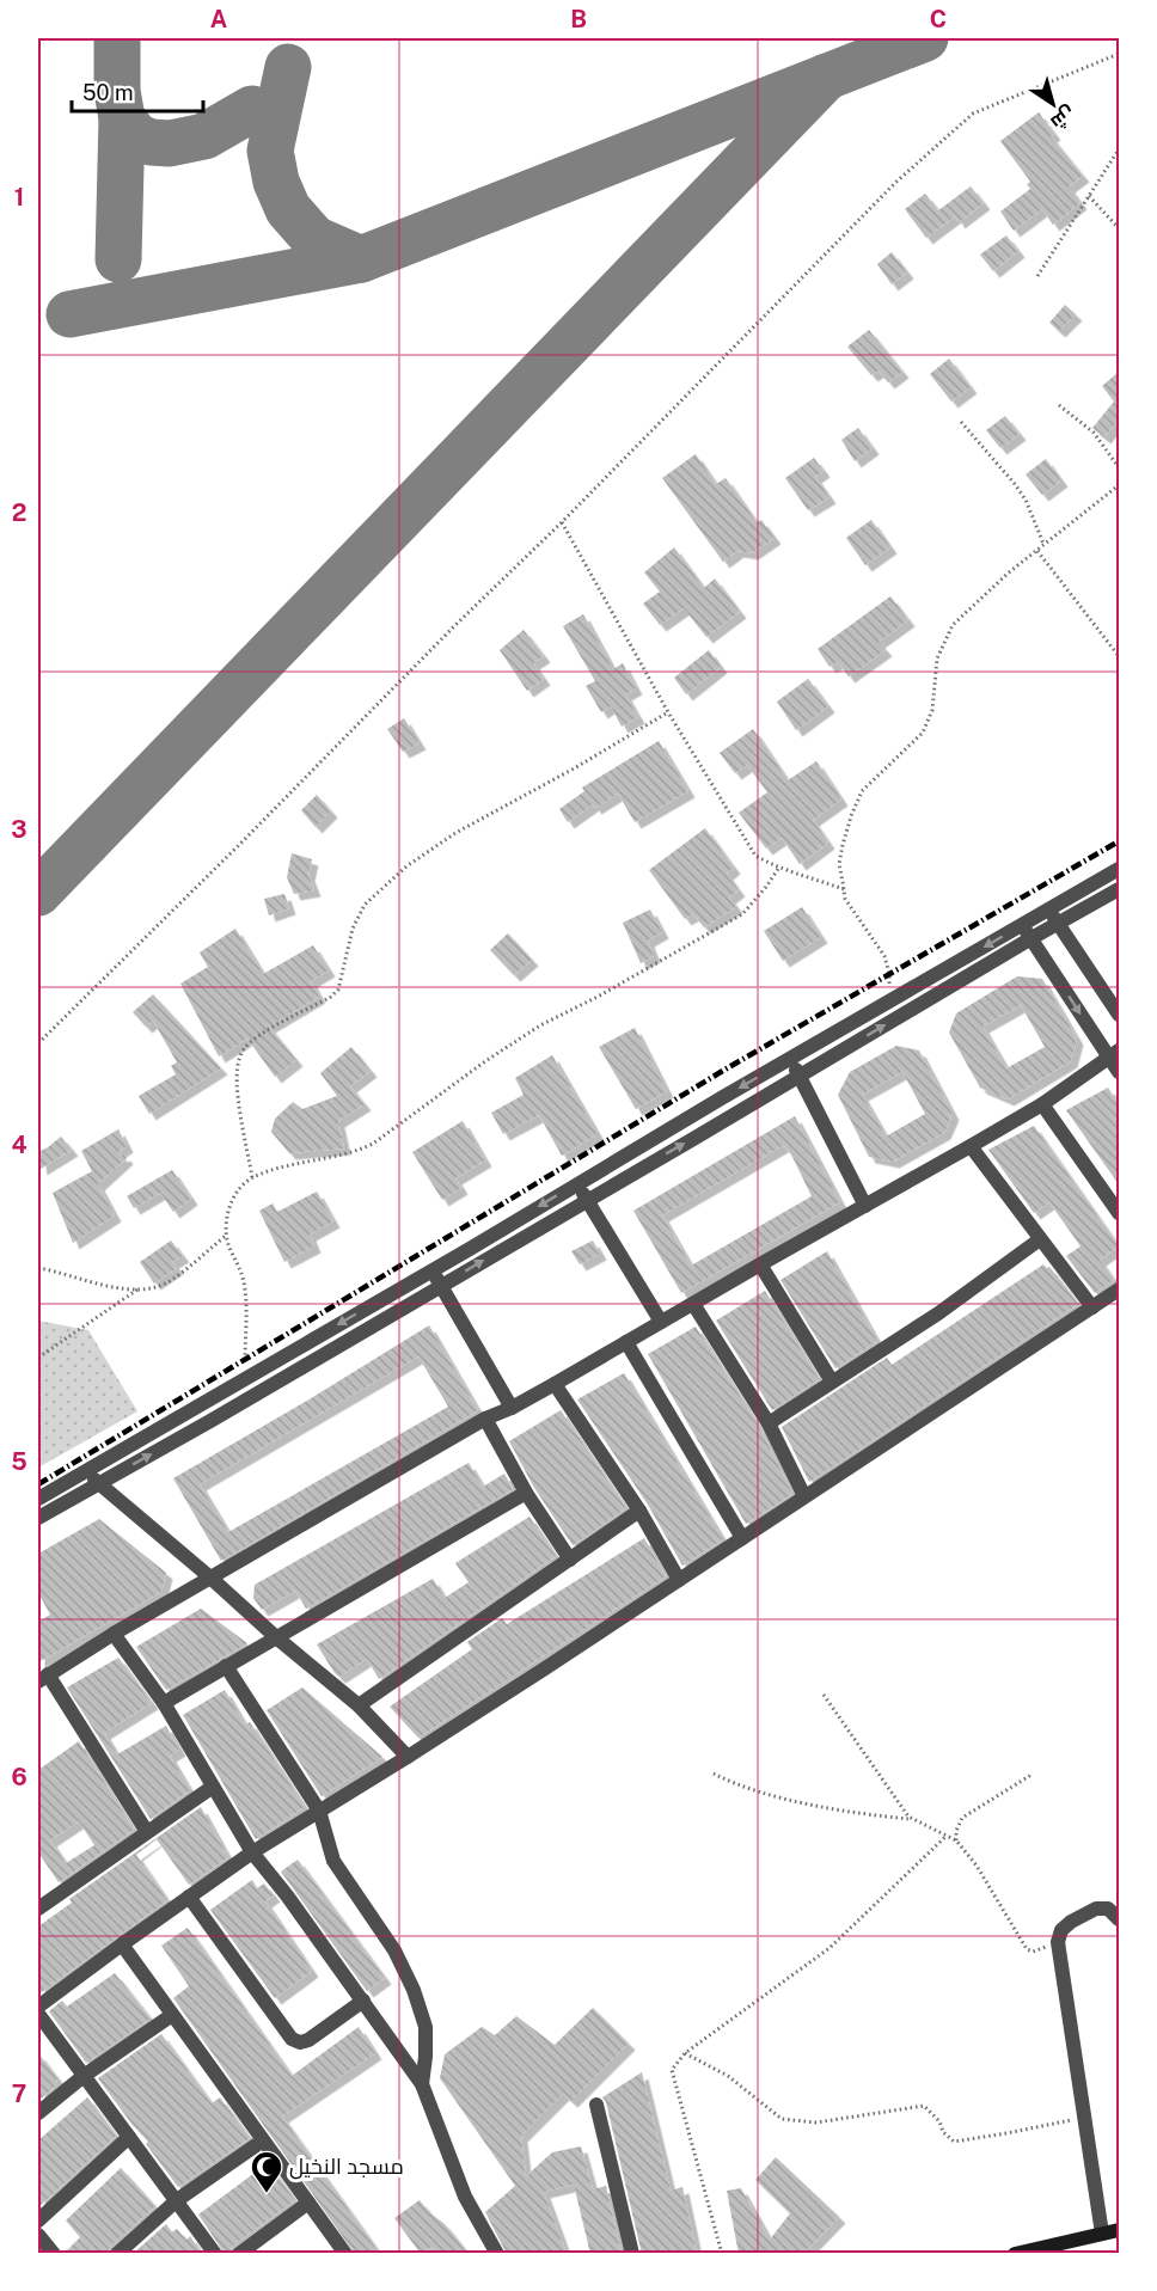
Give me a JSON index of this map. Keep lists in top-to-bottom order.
{
  "places": {
    "mosque": ["مسجد النخيل"]
  },
  "scale_bar": "50 m",
  "north": "bottom right",
  "grid": {
    "columns": ["A", "B", "C"],
    "rows": [
      "1",
      "2",
      "3",
      "4",
      "5",
      "6",
      "7"
    ]
  }
}
